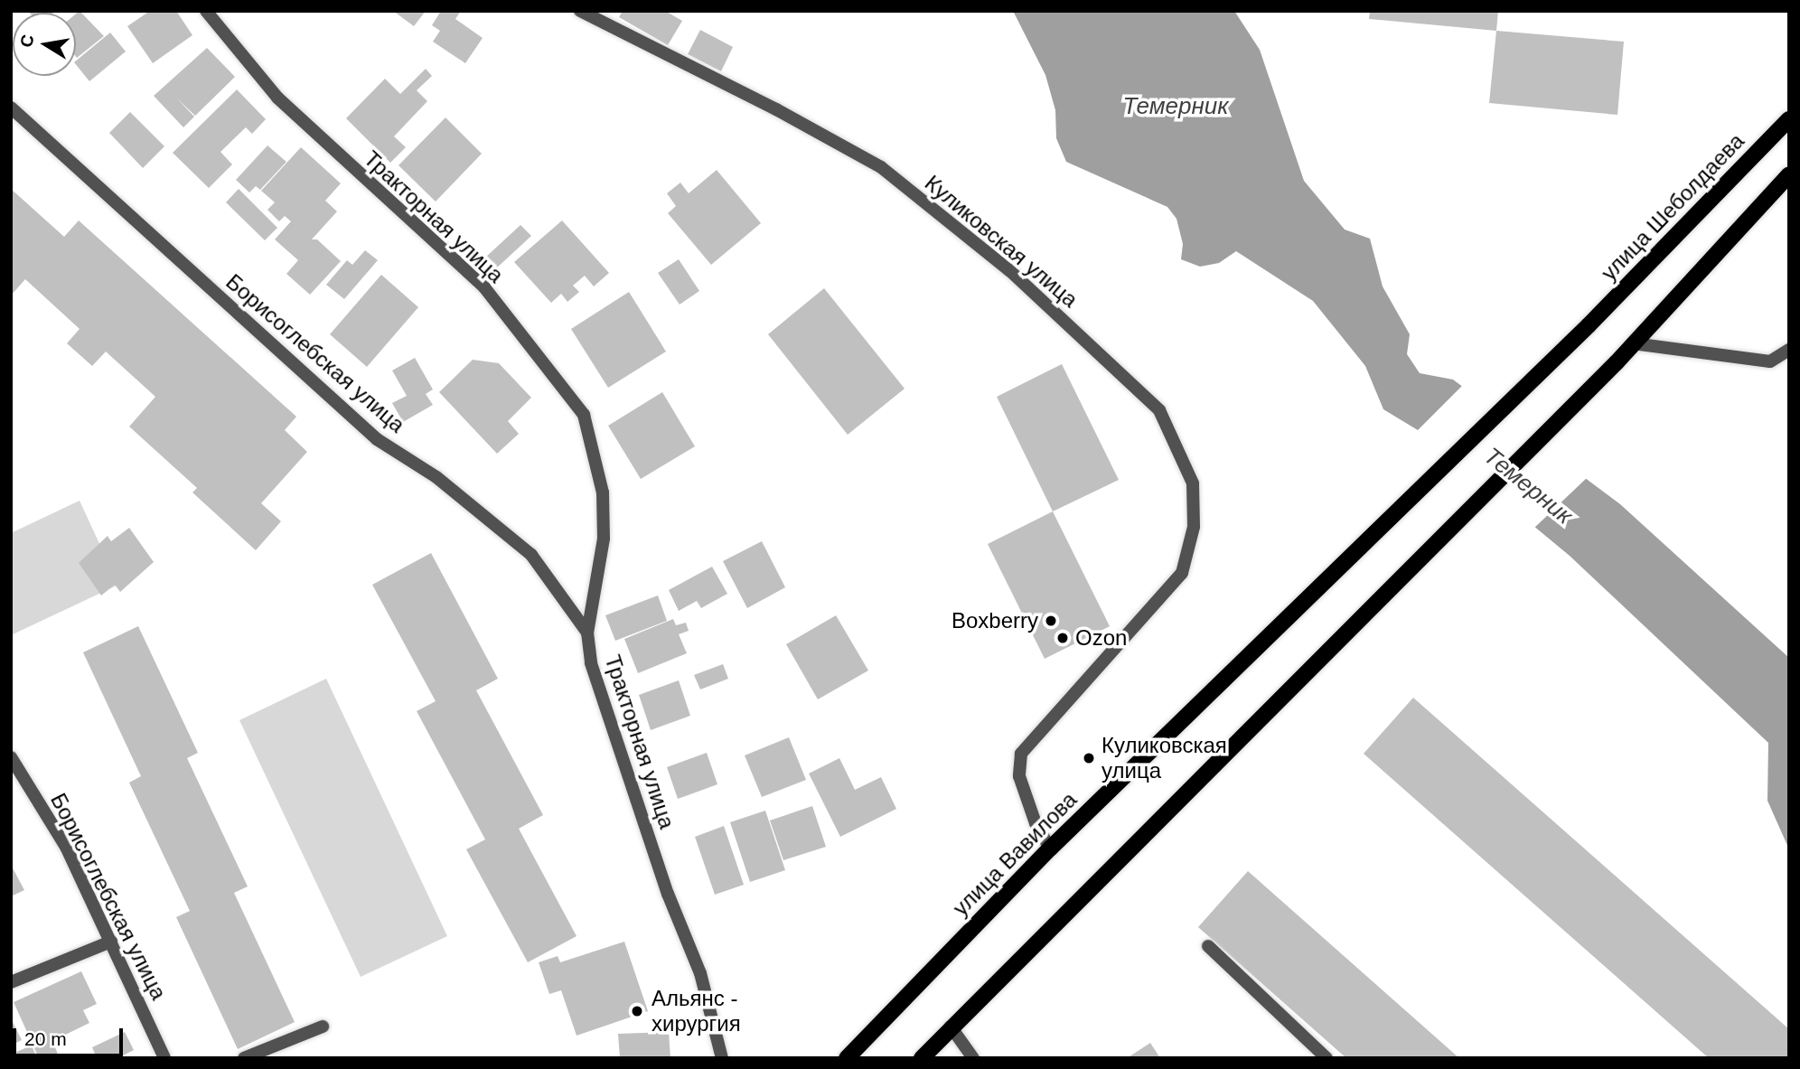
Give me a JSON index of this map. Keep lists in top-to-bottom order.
{
  "streets": {
    "main road": ["улица Шеболдаева", "улица Вавилова"],
    "street": ["Тракторная улица", "Куликовская улица", "Борисоглебская улица"]
  },
  "crossings": [
    ["улица Шеболдаева", "улица Вавилова"],
    ["Тракторная улица", "Борисоглебская улица"],
    ["Куликовская улица", "улица Вавилова"]
  ],
  "water": ["Темерник"],
  "places": [
    "Boxberry",
    "Ozon",
    "Куликовская улица",
    "Альянс - хирургия"
  ],
  "scale_bar": "20 m",
  "north": "left"
}
